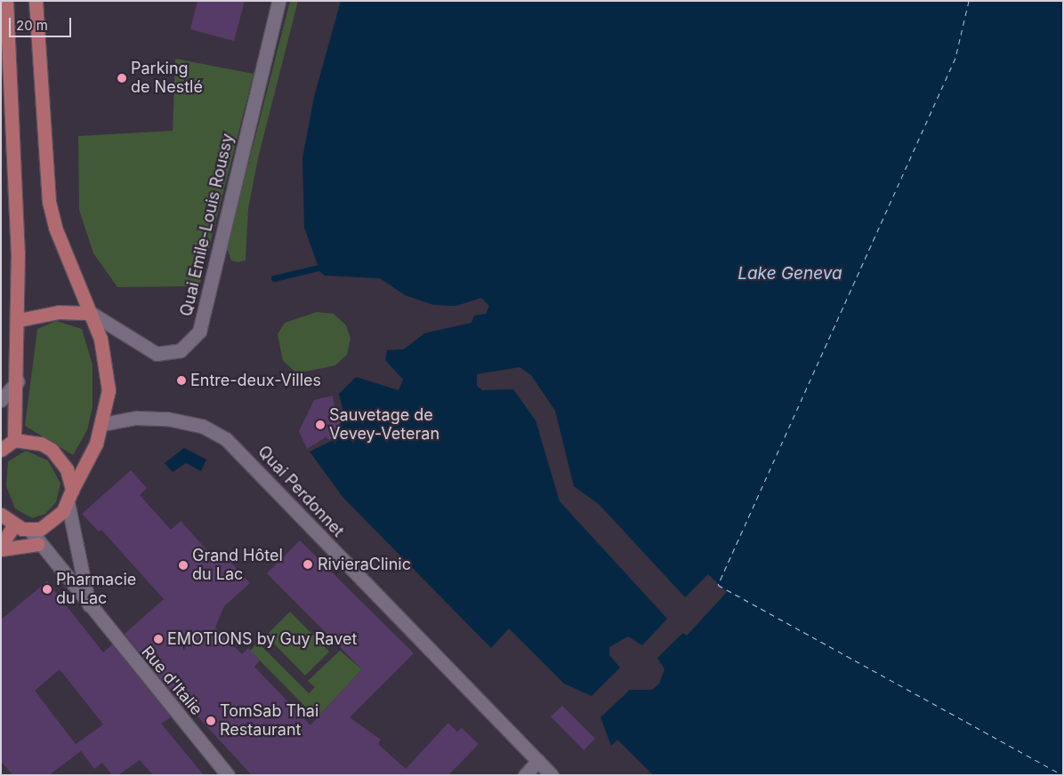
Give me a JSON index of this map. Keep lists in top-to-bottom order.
{
  "streets": {
    "street": ["Quai Emile-Louis Roussy", "Quai Perdonnet", "Rue d'Italie"]
  },
  "water": ["Lake Geneva"],
  "places": [
    "Parking de Nestlé",
    "Entre-deux-Villes",
    "Sauvetage de Vevey-Veteran",
    "RivieraClinic",
    "Grand Hôtel du Lac",
    "Pharmacie du Lac",
    "EMOTIONS by Guy Ravet",
    "TomSab Thai Restaurant"
  ],
  "scale_bar": "20 m"
}
